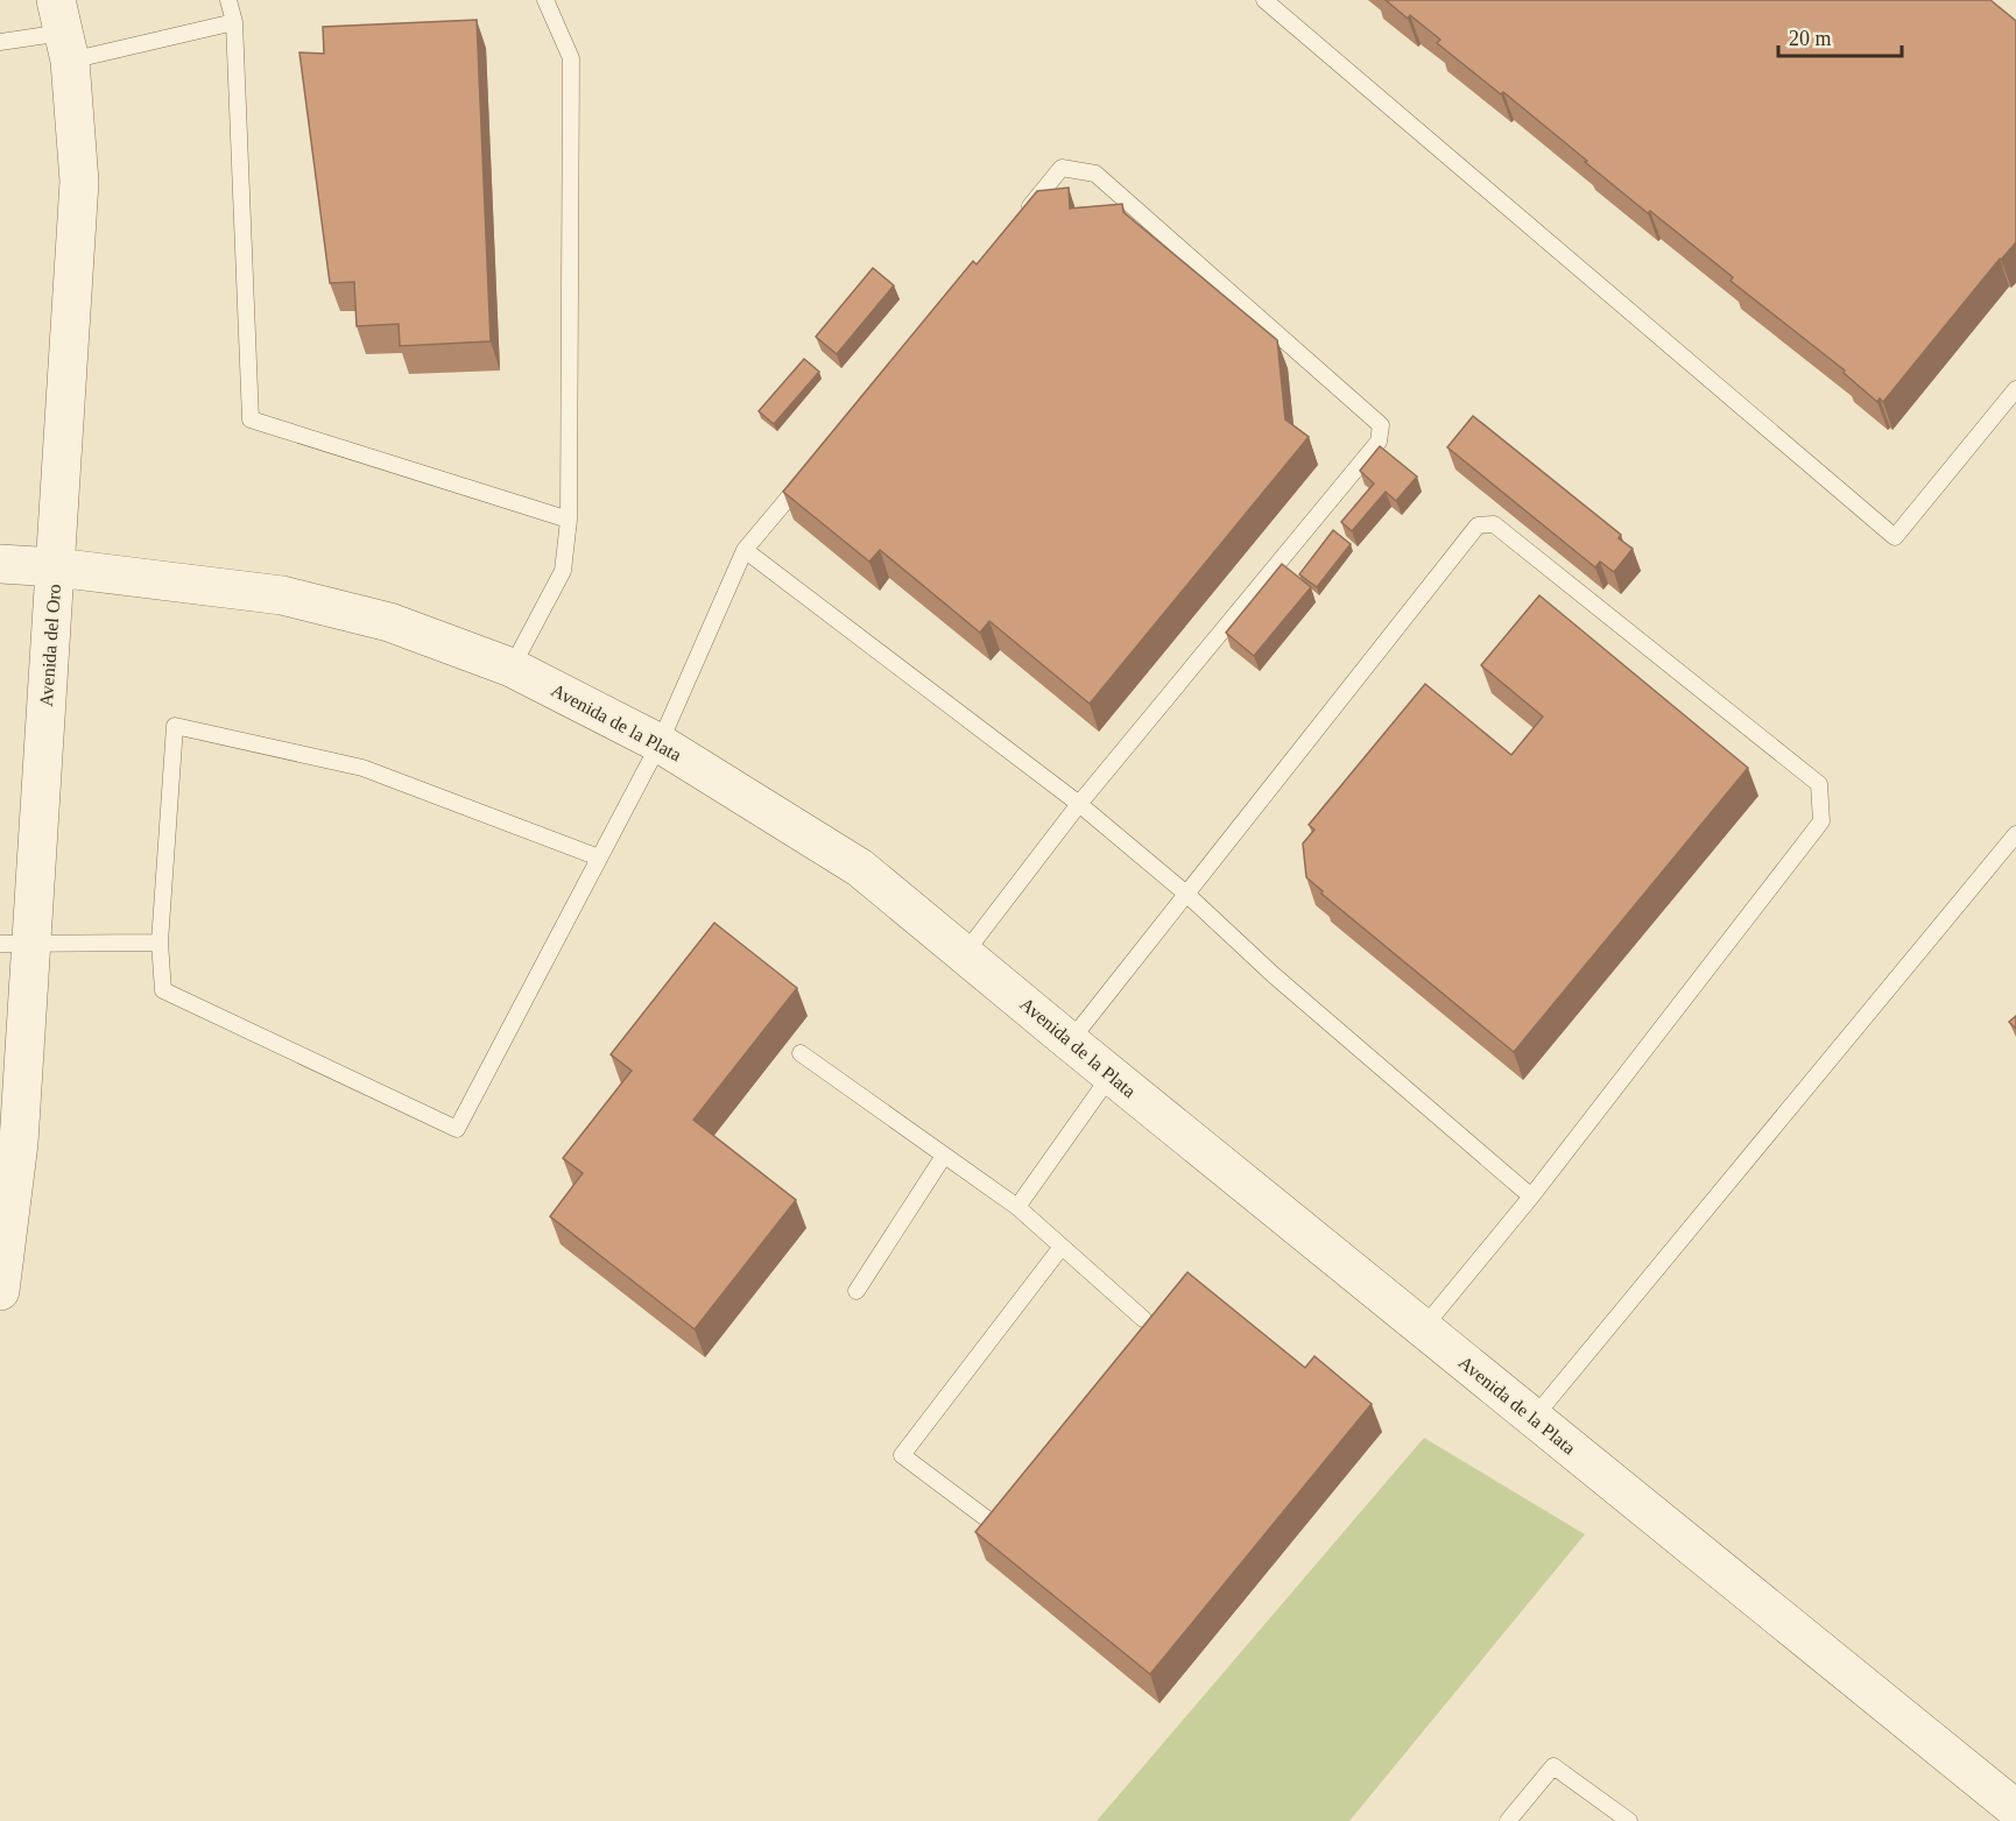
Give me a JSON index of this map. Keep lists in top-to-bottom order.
{
  "streets": {
    "street": ["Avenida del Oro", "Avenida de la Plata"]
  },
  "crossings": [
    ["Avenida del Oro", "Avenida de la Plata"]
  ],
  "scale_bar": "20 m"
}
